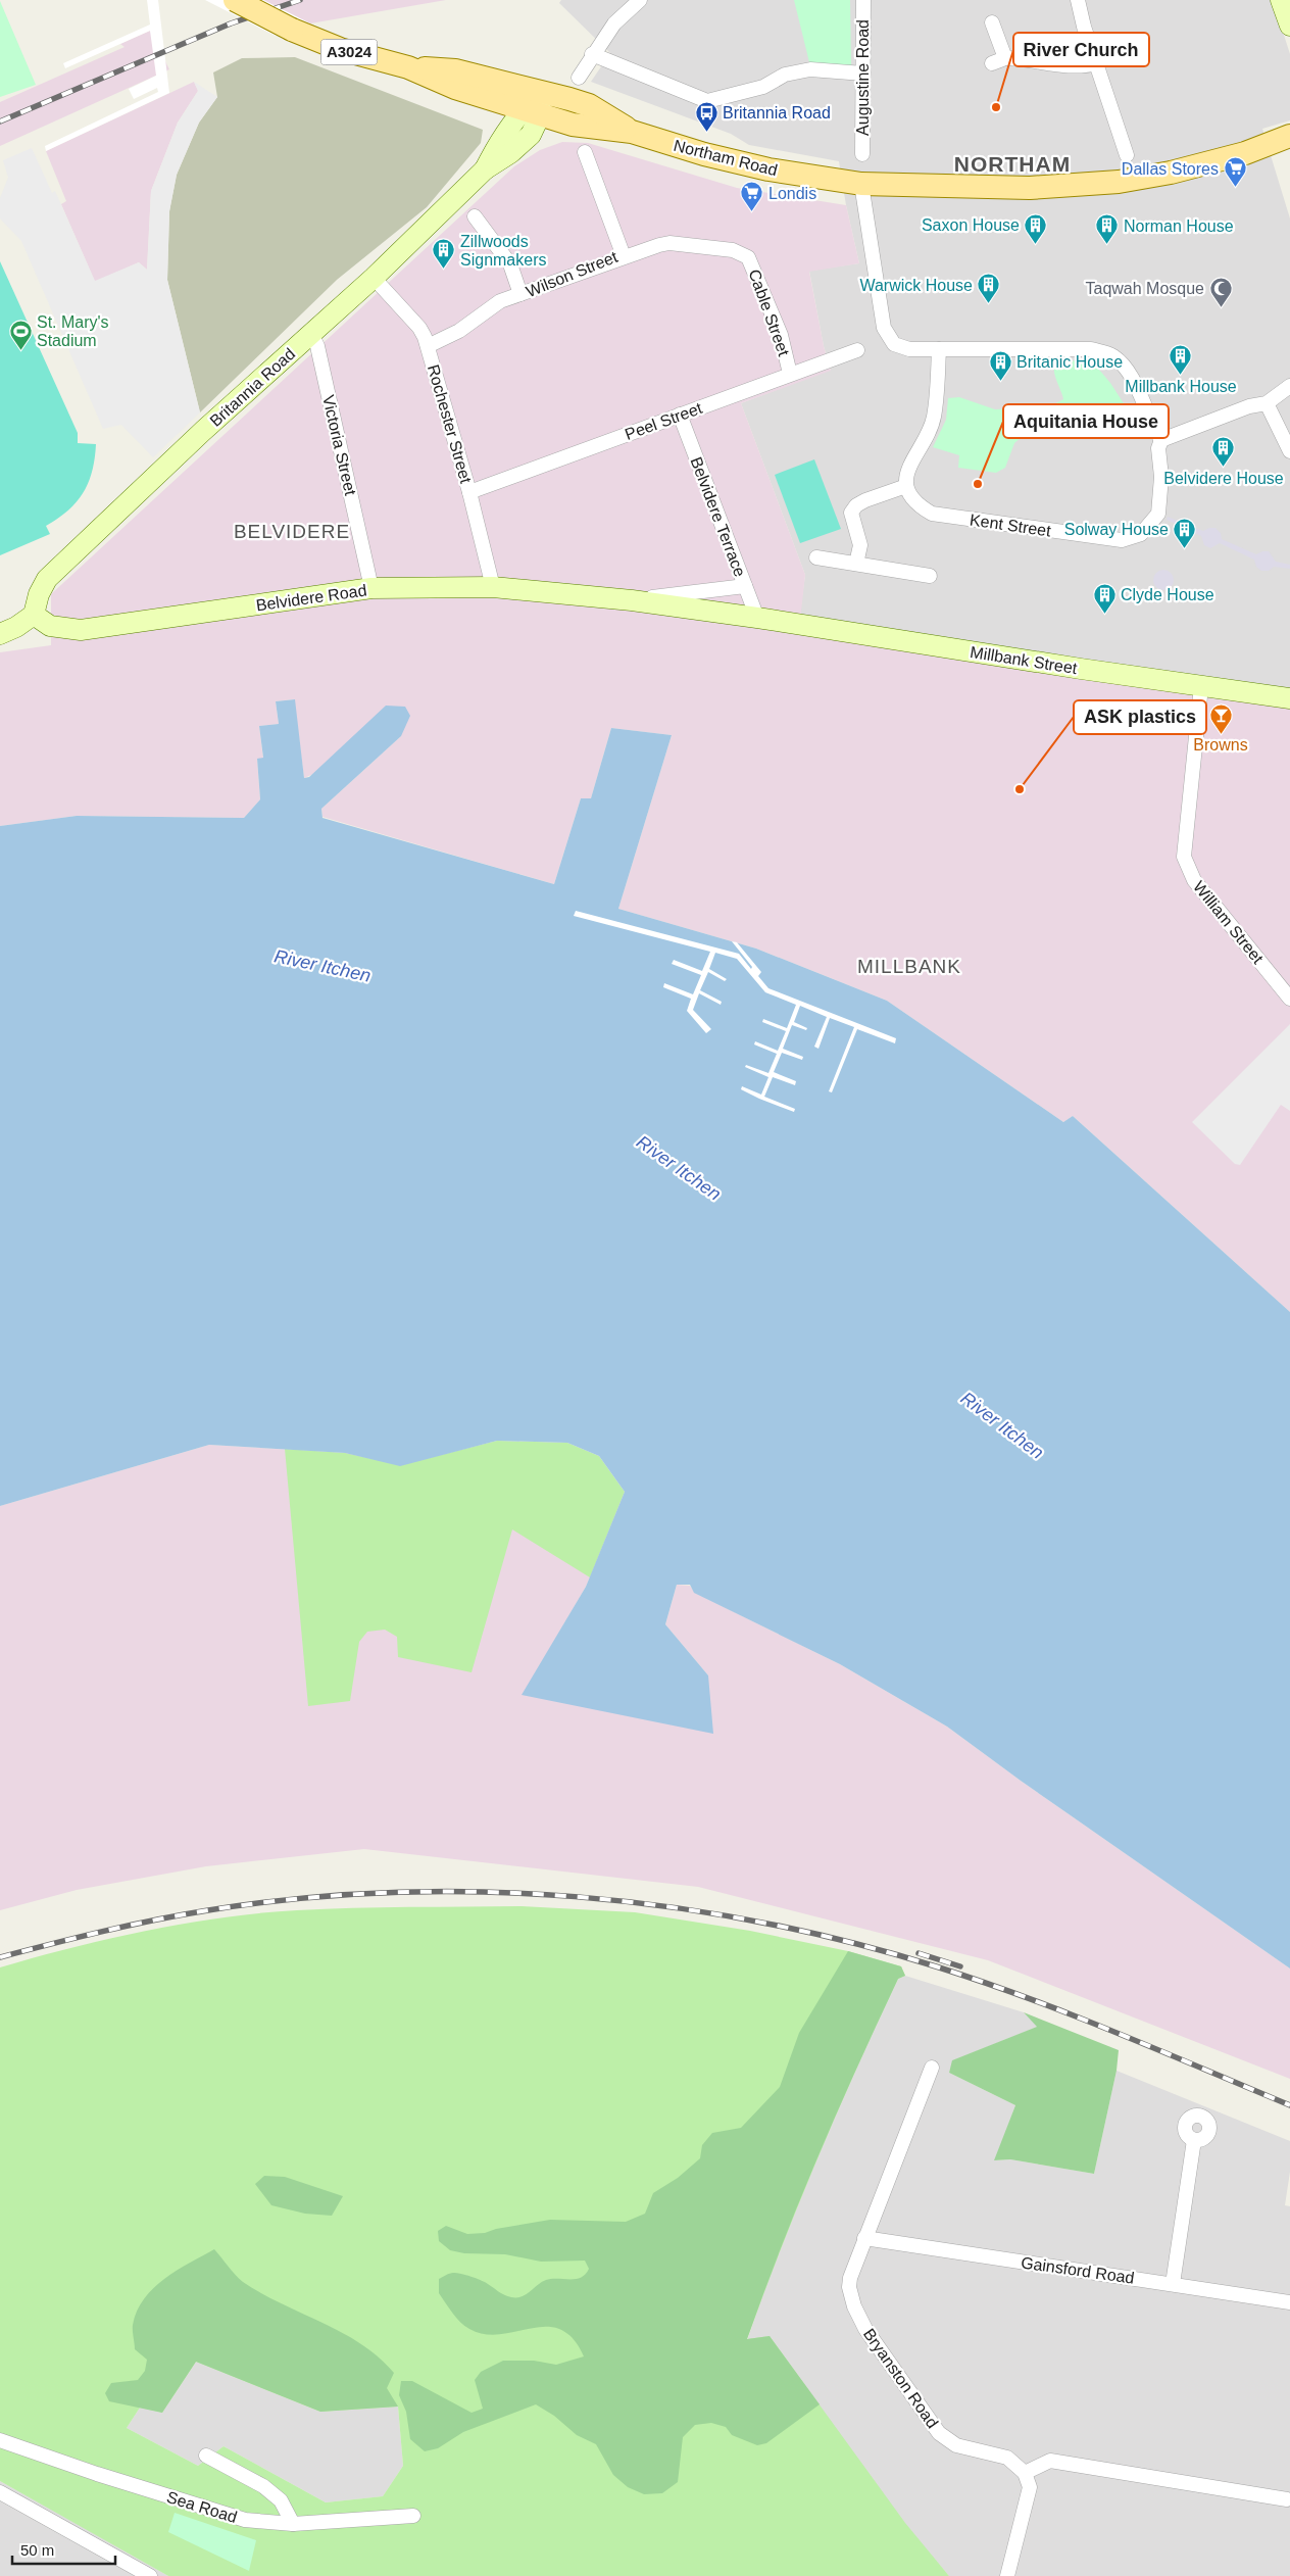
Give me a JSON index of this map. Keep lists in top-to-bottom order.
{
  "streets": {
    "main road": ["A3024", "Northam Road"],
    "street": [
      "Augustine Road",
      "Wilson Street",
      "Cable Street",
      "Britannia Road",
      "Peel Street",
      "Rochester Street",
      "Victoria Street",
      "Belvidere Terrace",
      "Kent Street",
      "Belvidere Road",
      "Millbank Street",
      "William Street",
      "Gainsford Road",
      "Bryanston Road",
      "Sea Road"
    ]
  },
  "crossings": [
    ["Northam Road", "Britannia Road"],
    ["Wilson Street", "Cable Street"],
    ["Wilson Street", "Rochester Street"],
    ["Cable Street", "Peel Street"],
    ["Britannia Road", "Rochester Street"],
    ["Britannia Road", "Victoria Street"],
    ["Britannia Road", "Belvidere Road"],
    ["Peel Street", "Rochester Street"],
    ["Peel Street", "Belvidere Terrace"],
    ["Rochester Street", "Belvidere Road"],
    ["Victoria Street", "Belvidere Road"],
    ["Belvidere Terrace", "Belvidere Road"],
    ["Belvidere Terrace", "Millbank Street"],
    ["Belvidere Road", "Millbank Street"],
    ["Millbank Street", "William Street"],
    ["Gainsford Road", "Bryanston Road"]
  ],
  "districts": ["NORTHAM", "BELVIDERE", "MILLBANK"],
  "water": ["River Itchen"],
  "places": {
    "other": ["River Church", "Aquitania House", "ASK plastics"],
    "bus stop": ["Britannia Road"],
    "supermarket": ["Dallas Stores", "Londis"],
    "building": [
      "Saxon House",
      "Norman House",
      "Zillwoods Signmakers",
      "Warwick House",
      "Millbank House",
      "Britanic House",
      "Belvidere House",
      "Solway House",
      "Clyde House"
    ],
    "mosque": ["Taqwah Mosque"],
    "sports": ["St. Mary's Stadium"],
    "bar": ["Browns"]
  },
  "scale_bar": "50 m"
}
